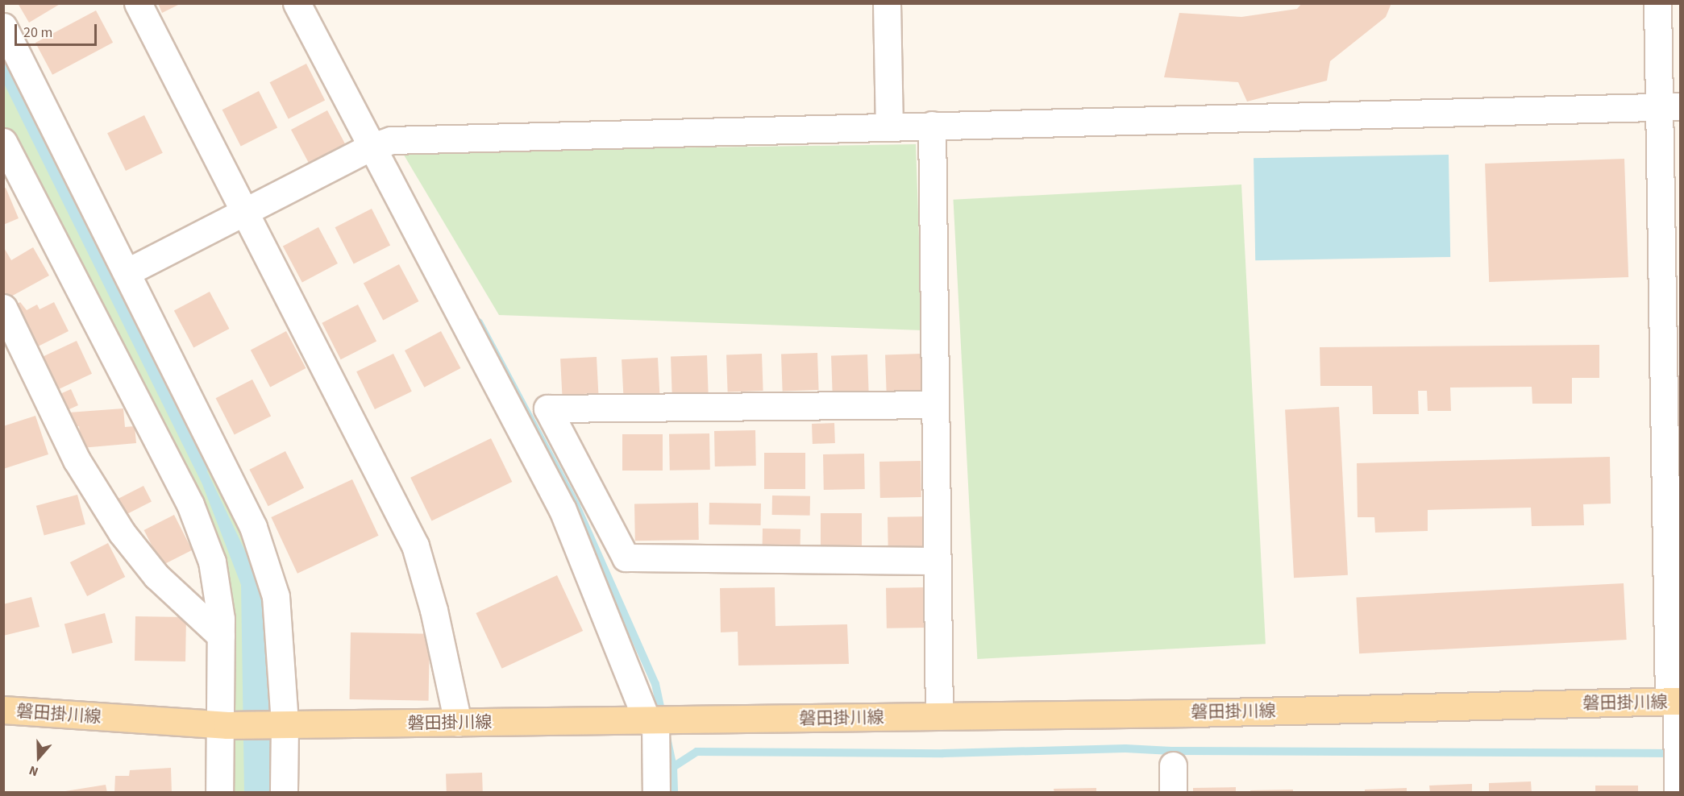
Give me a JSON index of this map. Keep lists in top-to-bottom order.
{
  "streets": {
    "main road": ["磐田掛川線"]
  },
  "scale_bar": "20 m",
  "north": "bottom"
}
